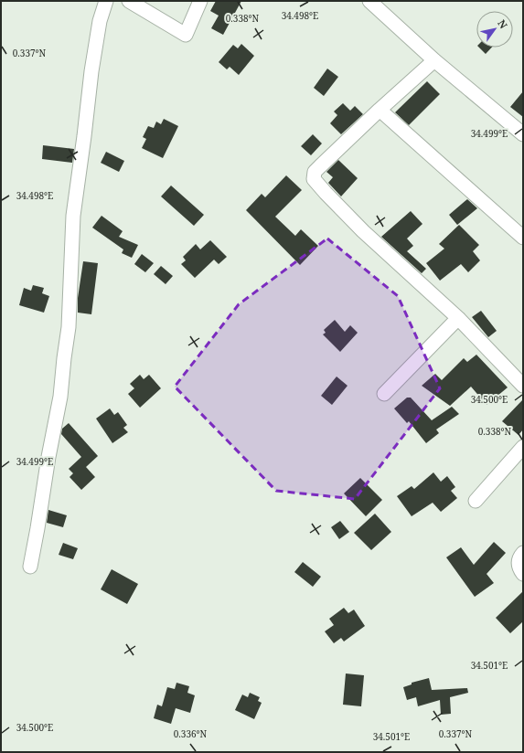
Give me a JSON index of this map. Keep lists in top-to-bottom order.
{
  "north": "top right",
  "coordinates": [
    "34.498°E",
    "0.338°N",
    "0.337°N",
    "34.499°E",
    "34.500°E",
    "34.501°E",
    "0.336°N"
  ]
}
